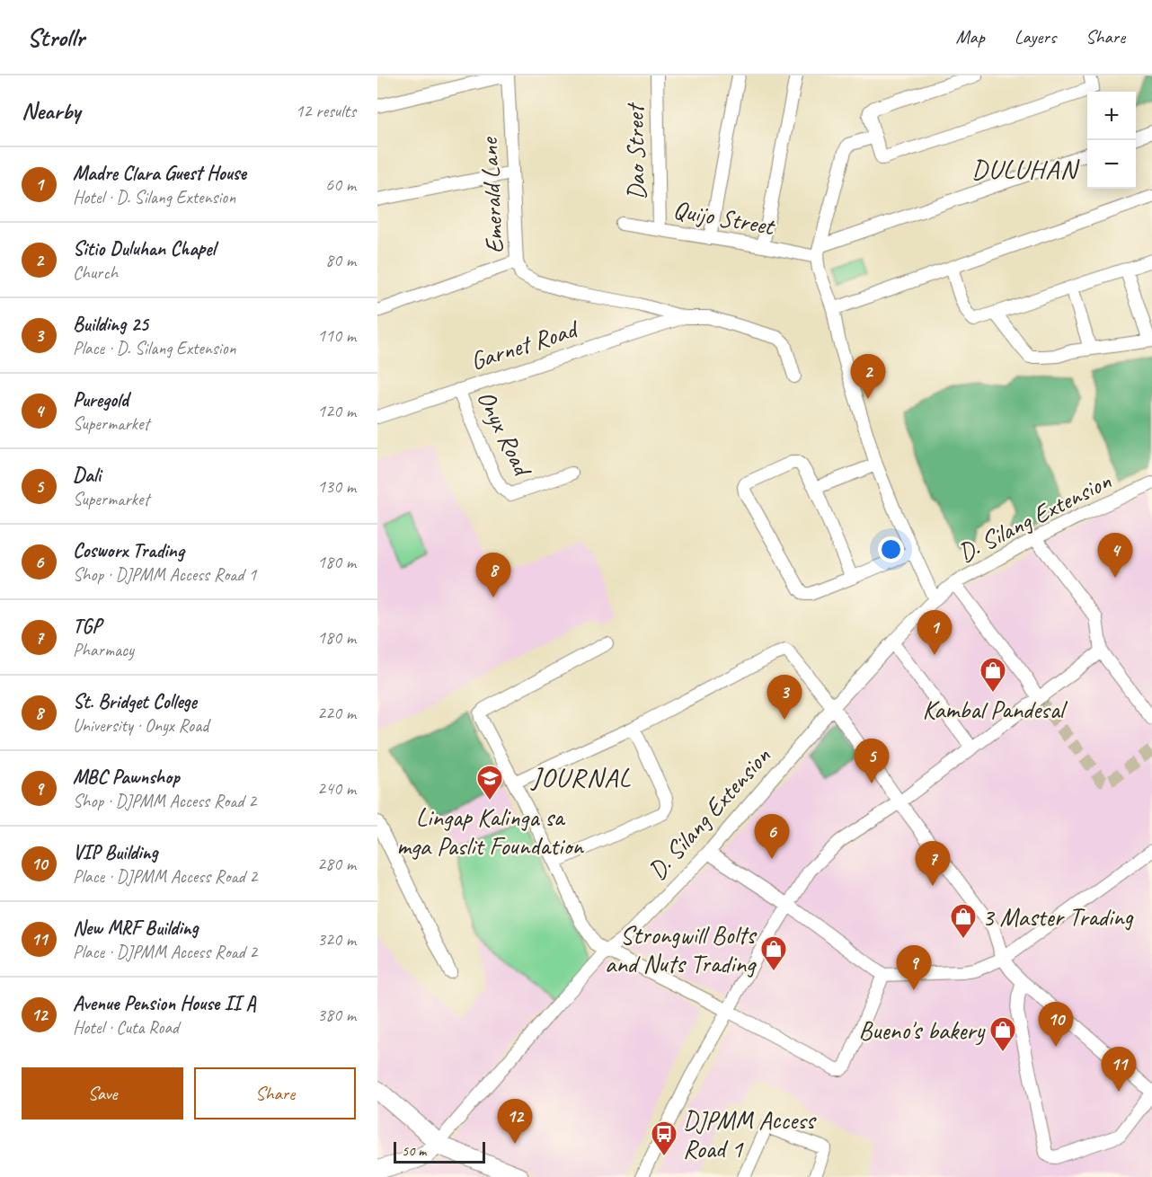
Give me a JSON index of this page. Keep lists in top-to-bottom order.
{
  "streets": {
    "street": [
      "Dao Street",
      "Emerald Lane",
      "Quijo Street",
      "Garnet Road",
      "Onyx Road",
      "D. Silang Extension"
    ]
  },
  "crossings": [
    ["Dao Street", "Quijo Street"],
    ["Emerald Lane", "Garnet Road"],
    ["Garnet Road", "Onyx Road"]
  ],
  "districts": ["DULUHAN", "JOURNAL"],
  "places": {
    "shop": [
      "Kambal Pandesal",
      "3 Master Trading",
      "Strongwill Bolts and Nuts Trading",
      "Bueno's bakery"
    ],
    "school or university": ["Lingap Kalinga sa mga Paslit Foundation"],
    "bus stop": ["DJPMM Access Road 1"]
  },
  "scale_bar": "50 m",
  "page": {
    "header": "Strollr",
    "nav": ["Map", "Layers", "Share"],
    "heading": ["Nearby", "12 results"],
    "map_buttons": ["+", "−"],
    "list": [
      {
        "mark": "1",
        "name": "Madre Clara Guest House",
        "note": "Hotel · D. Silang Extension",
        "value": "60 m"
      },
      {
        "mark": "2",
        "name": "Sitio Duluhan Chapel",
        "note": "Church",
        "value": "80 m"
      },
      {
        "mark": "3",
        "name": "Building 25",
        "note": "Place · D. Silang Extension",
        "value": "110 m"
      },
      {
        "mark": "4",
        "name": "Puregold",
        "note": "Supermarket",
        "value": "120 m"
      },
      {
        "mark": "5",
        "name": "Dali",
        "note": "Supermarket",
        "value": "130 m"
      },
      {
        "mark": "6",
        "name": "Cosworx Trading",
        "note": "Shop · DJPMM Access Road 1",
        "value": "180 m"
      },
      {
        "mark": "7",
        "name": "TGP",
        "note": "Pharmacy",
        "value": "180 m"
      },
      {
        "mark": "8",
        "name": "St. Bridget College",
        "note": "University · Onyx Road",
        "value": "220 m"
      },
      {
        "mark": "9",
        "name": "MBC Pawnshop",
        "note": "Shop · DJPMM Access Road 2",
        "value": "240 m"
      },
      {
        "mark": "10",
        "name": "VIP Building",
        "note": "Place · DJPMM Access Road 2",
        "value": "280 m"
      },
      {
        "mark": "11",
        "name": "New MRF Building",
        "note": "Place · DJPMM Access Road 2",
        "value": "320 m"
      },
      {
        "mark": "12",
        "name": "Avenue Pension House II A",
        "note": "Hotel · Cuta Road",
        "value": "380 m"
      }
    ],
    "pins": [
      "2",
      "4",
      "8",
      "1",
      "3",
      "5",
      "6",
      "7",
      "9",
      "10",
      "11",
      "12"
    ],
    "buttons": ["Save", "Share"],
    "scale": "50 m"
  }
}
